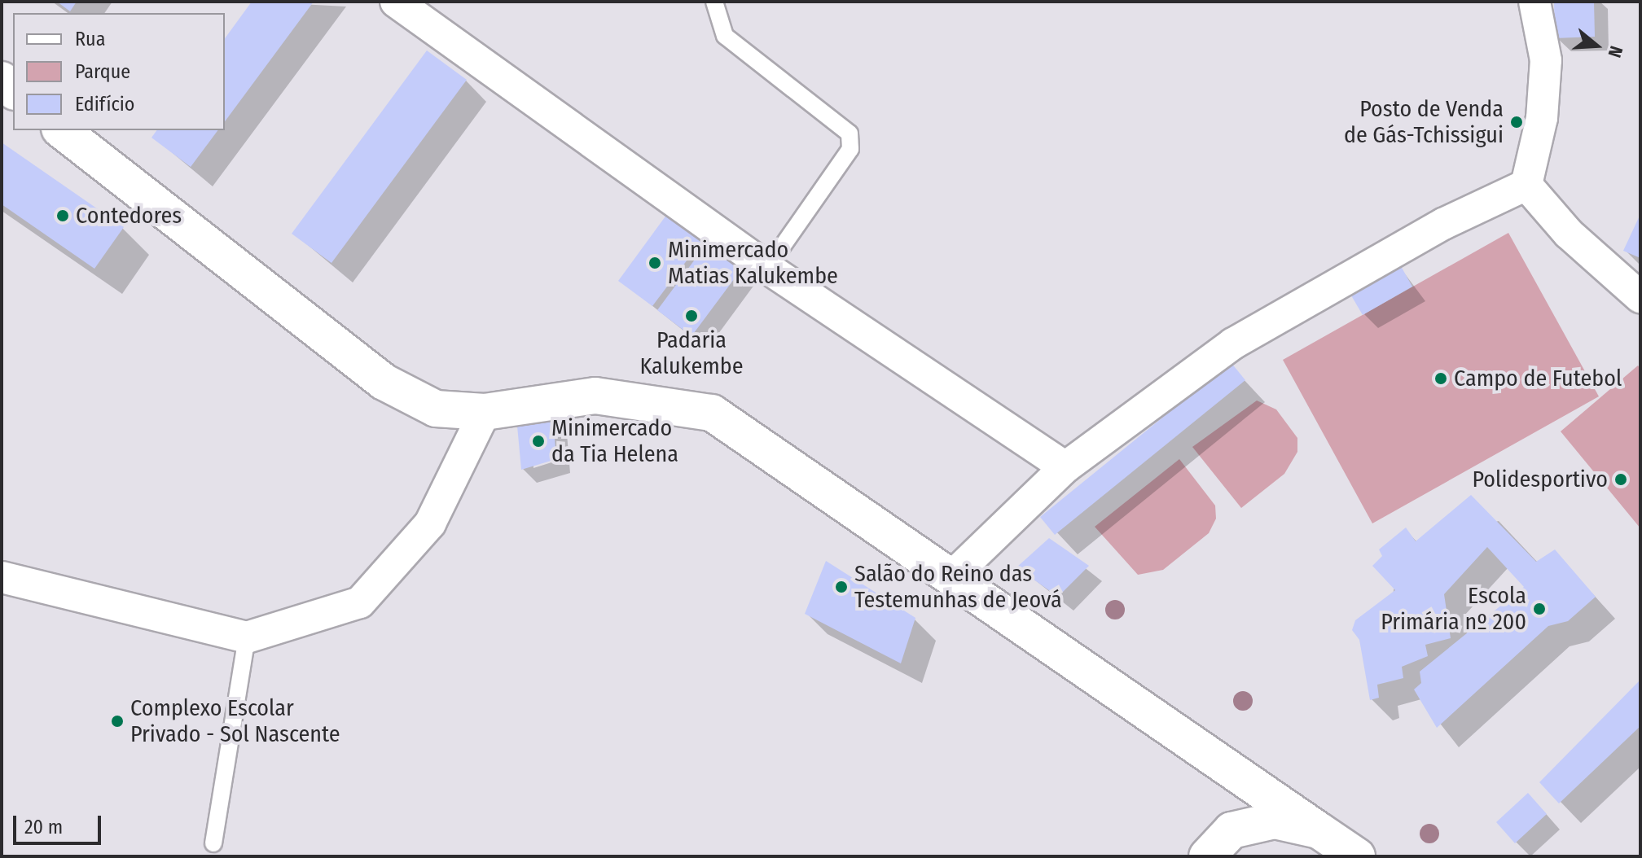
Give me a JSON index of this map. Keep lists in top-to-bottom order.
{
  "places": [
    "Posto de Venda de Gás-Tchissigui",
    "Contedores",
    "Minimercado Matias Kalukembe",
    "Padaria Kalukembe",
    "Campo de Futebol",
    "Minimercado da Tia Helena",
    "Polidesportivo",
    "Salão do Reino das Testemunhas de Jeová",
    "Escola Primária nº 200",
    "Complexo Escolar Privado - Sol Nascente"
  ],
  "legend": ["Rua", "Parque", "Edifício"],
  "scale_bar": "20 m",
  "north": "right"
}
